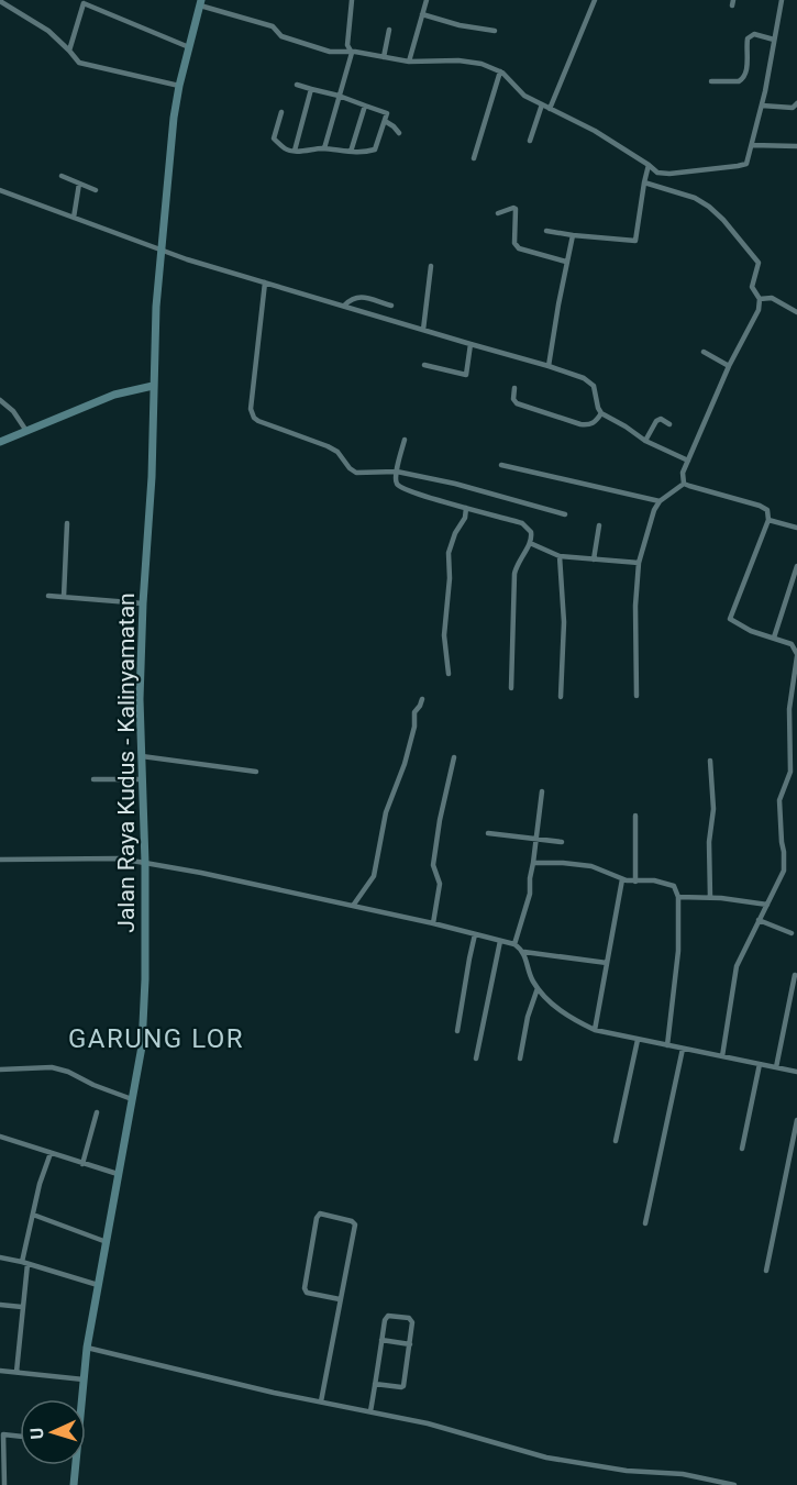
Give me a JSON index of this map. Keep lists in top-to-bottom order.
{
  "streets": {
    "main road": ["Jalan Raya Kudus - Kalinyamatan"]
  },
  "districts": ["GARUNG LOR"],
  "north": "left"
}
